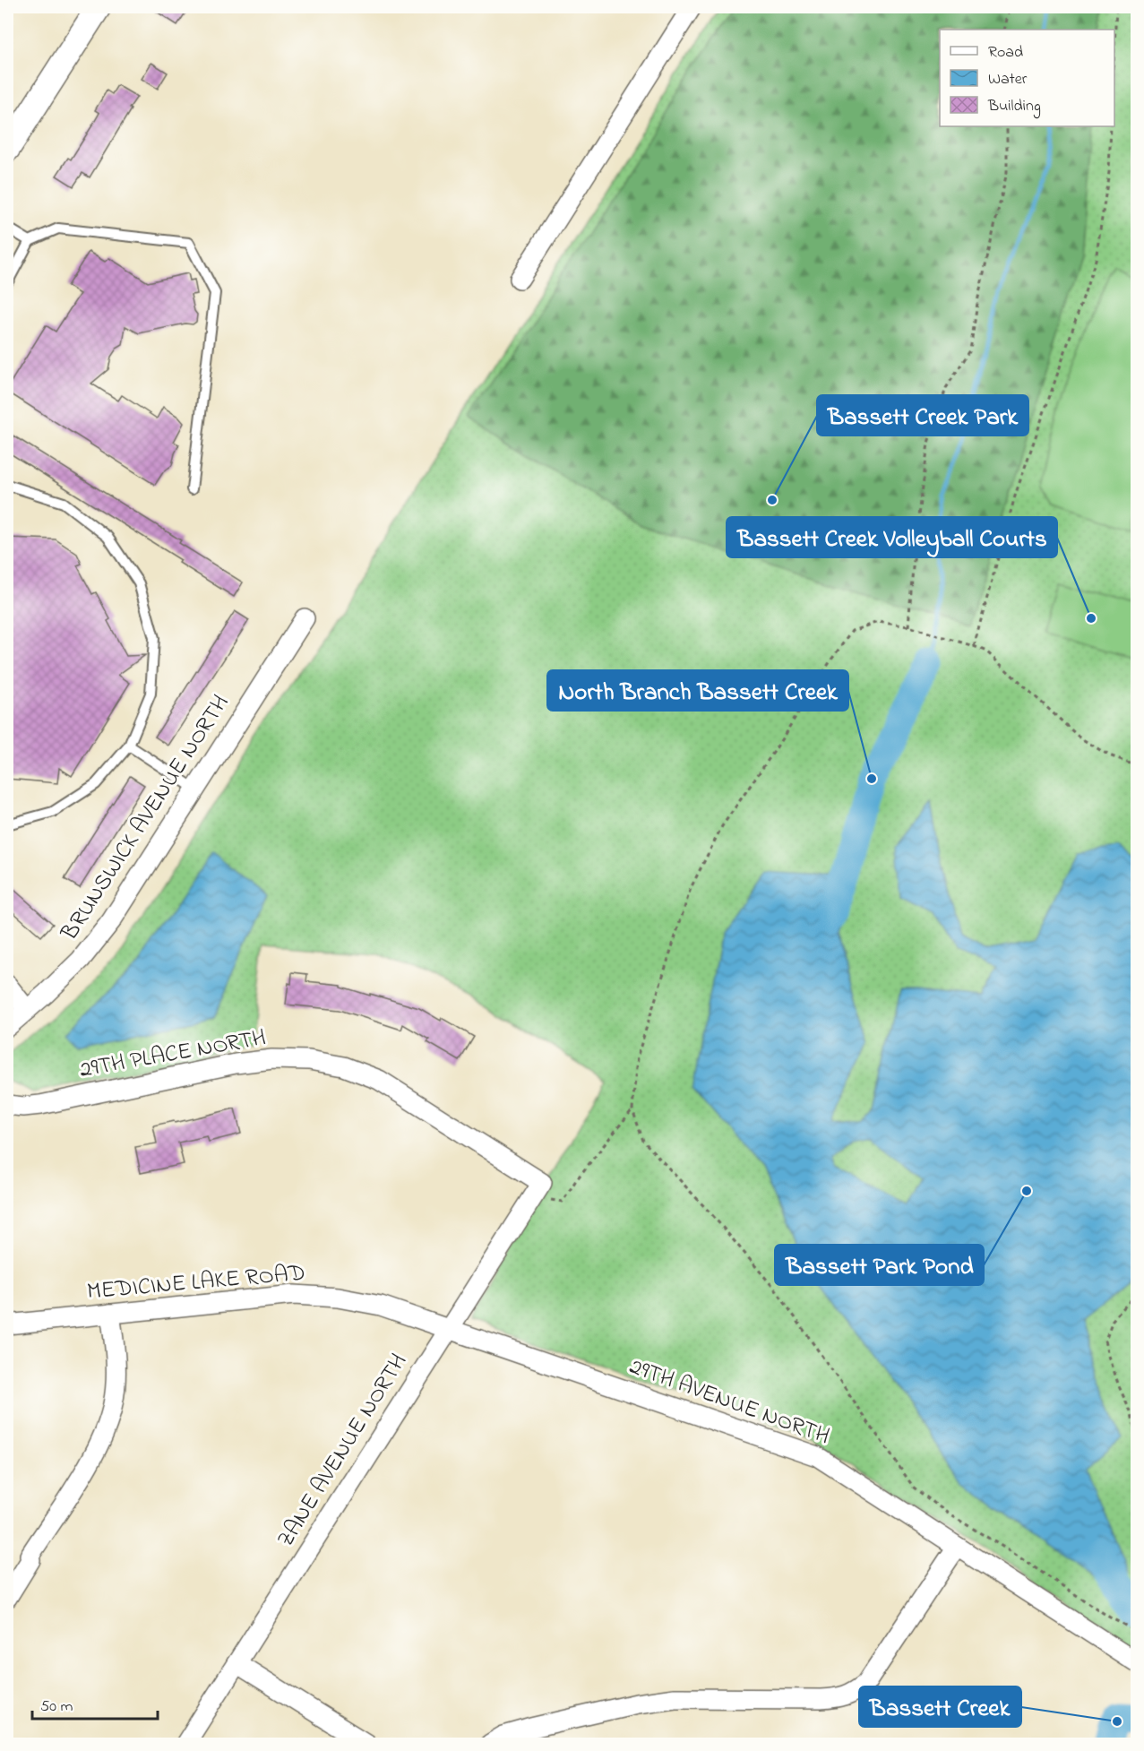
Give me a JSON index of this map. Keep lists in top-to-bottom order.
{
  "streets": {
    "street": [
      "BRUNSWICK AVENUE NORTH",
      "29TH PLACE NORTH",
      "MEDICINE LAKE ROAD",
      "29TH AVENUE NORTH",
      "ZANE AVENUE NORTH"
    ]
  },
  "crossings": [
    ["29TH PLACE NORTH", "ZANE AVENUE NORTH"],
    ["MEDICINE LAKE ROAD", "29TH AVENUE NORTH"],
    ["MEDICINE LAKE ROAD", "ZANE AVENUE NORTH"],
    ["29TH AVENUE NORTH", "ZANE AVENUE NORTH"]
  ],
  "places": [
    "Bassett Creek Park",
    "Bassett Creek Volleyball Courts",
    "North Branch Bassett Creek",
    "Bassett Park Pond",
    "Bassett Creek"
  ],
  "legend": ["Road", "Water", "Building"],
  "scale_bar": "50 m"
}
